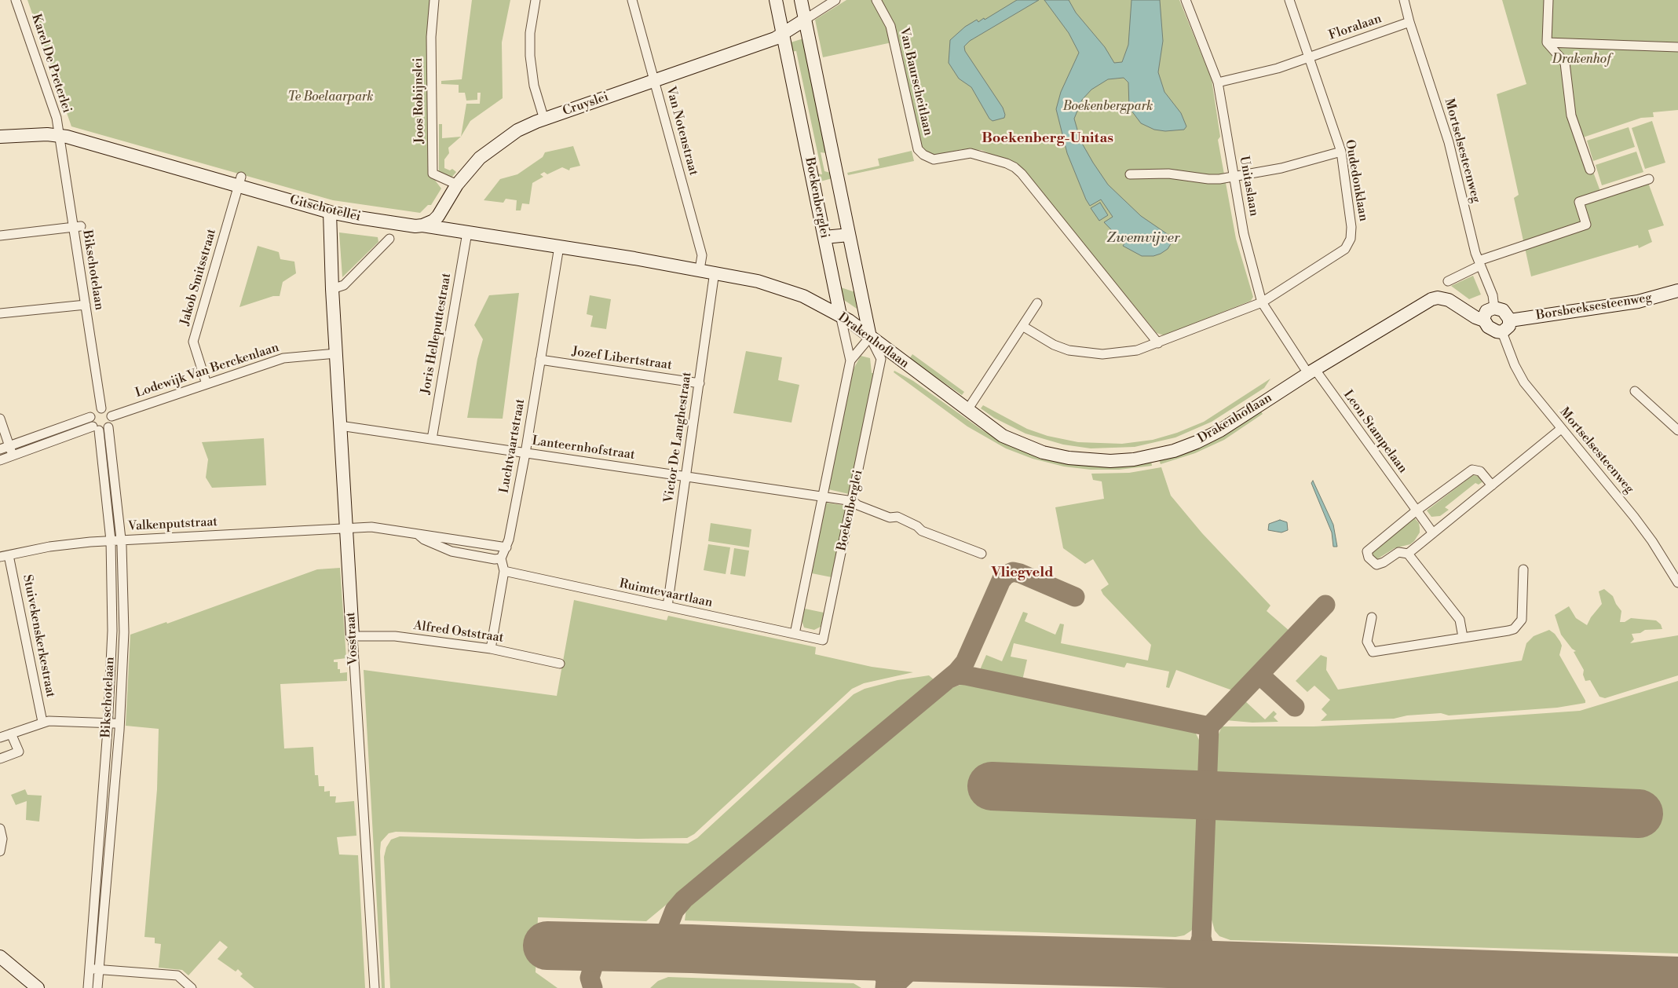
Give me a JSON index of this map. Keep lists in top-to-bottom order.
{
  "streets": {
    "street": [
      "Floralaan",
      "Karel De Preterlei",
      "Van Baurscheitlaan",
      "Joos Robijnslei",
      "Cruyslei",
      "Van Notenstraat",
      "Mortselsesteenweg",
      "Oudedonklaan",
      "Unitaslaan",
      "Boekenberglei",
      "Gitschotellei",
      "Bikschotelaan",
      "Jakob Smitsstraat",
      "Borsbeeksesteenweg",
      "Joris Helleputtestraat",
      "Drakenhoflaan",
      "Jozef Libertstraat",
      "Lodewijk Van Berckenlaan",
      "Leon Stampelaan",
      "Victor De Langhestraat",
      "Luchtvaartstraat",
      "Lanteernhofstraat",
      "Valkenputstraat",
      "Ruimtevaartlaan",
      "Alfred Oststraat",
      "Stuivekenskerkestraat",
      "Vosstraat"
    ]
  },
  "crossings": [
    ["Floralaan", "Mortselsesteenweg"],
    ["Floralaan", "Oudedonklaan"],
    ["Floralaan", "Unitaslaan"],
    ["Karel De Preterlei", "Gitschotellei"],
    ["Karel De Preterlei", "Bikschotelaan"],
    ["Van Baurscheitlaan", "Oudedonklaan"],
    ["Joos Robijnslei", "Cruyslei"],
    ["Cruyslei", "Van Notenstraat"],
    ["Cruyslei", "Boekenberglei"],
    ["Cruyslei", "Gitschotellei"],
    ["Van Notenstraat", "Drakenhoflaan"],
    ["Mortselsesteenweg", "Borsbeeksesteenweg"],
    ["Mortselsesteenweg", "Drakenhoflaan"],
    ["Oudedonklaan", "Unitaslaan"],
    ["Unitaslaan", "Drakenhoflaan"],
    ["Unitaslaan", "Leon Stampelaan"],
    ["Boekenberglei", "Drakenhoflaan"],
    ["Boekenberglei", "Lanteernhofstraat"],
    ["Boekenberglei", "Ruimtevaartlaan"],
    ["Gitschotellei", "Bikschotelaan"],
    ["Gitschotellei", "Jakob Smitsstraat"],
    ["Gitschotellei", "Joris Helleputtestraat"],
    ["Gitschotellei", "Drakenhoflaan"],
    ["Gitschotellei", "Luchtvaartstraat"],
    ["Gitschotellei", "Vosstraat"],
    ["Bikschotelaan", "Lodewijk Van Berckenlaan"],
    ["Bikschotelaan", "Valkenputstraat"],
    ["Jakob Smitsstraat", "Lodewijk Van Berckenlaan"],
    ["Borsbeeksesteenweg", "Drakenhoflaan"],
    ["Joris Helleputtestraat", "Lanteernhofstraat"],
    ["Drakenhoflaan", "Leon Stampelaan"],
    ["Drakenhoflaan", "Victor De Langhestraat"],
    ["Jozef Libertstraat", "Victor De Langhestraat"],
    ["Jozef Libertstraat", "Luchtvaartstraat"],
    ["Lodewijk Van Berckenlaan", "Vosstraat"],
    ["Victor De Langhestraat", "Lanteernhofstraat"],
    ["Victor De Langhestraat", "Ruimtevaartlaan"],
    ["Luchtvaartstraat", "Lanteernhofstraat"],
    ["Luchtvaartstraat", "Valkenputstraat"],
    ["Lanteernhofstraat", "Vosstraat"],
    ["Valkenputstraat", "Stuivekenskerkestraat"],
    ["Valkenputstraat", "Vosstraat"],
    ["Alfred Oststraat", "Vosstraat"]
  ],
  "districts": ["Boekenberg-Unitas", "Vliegveld"],
  "water": ["Zwemvijver"],
  "parks": ["Drakenhof", "Te Boelaarpark", "Boekenbergpark"]
}
